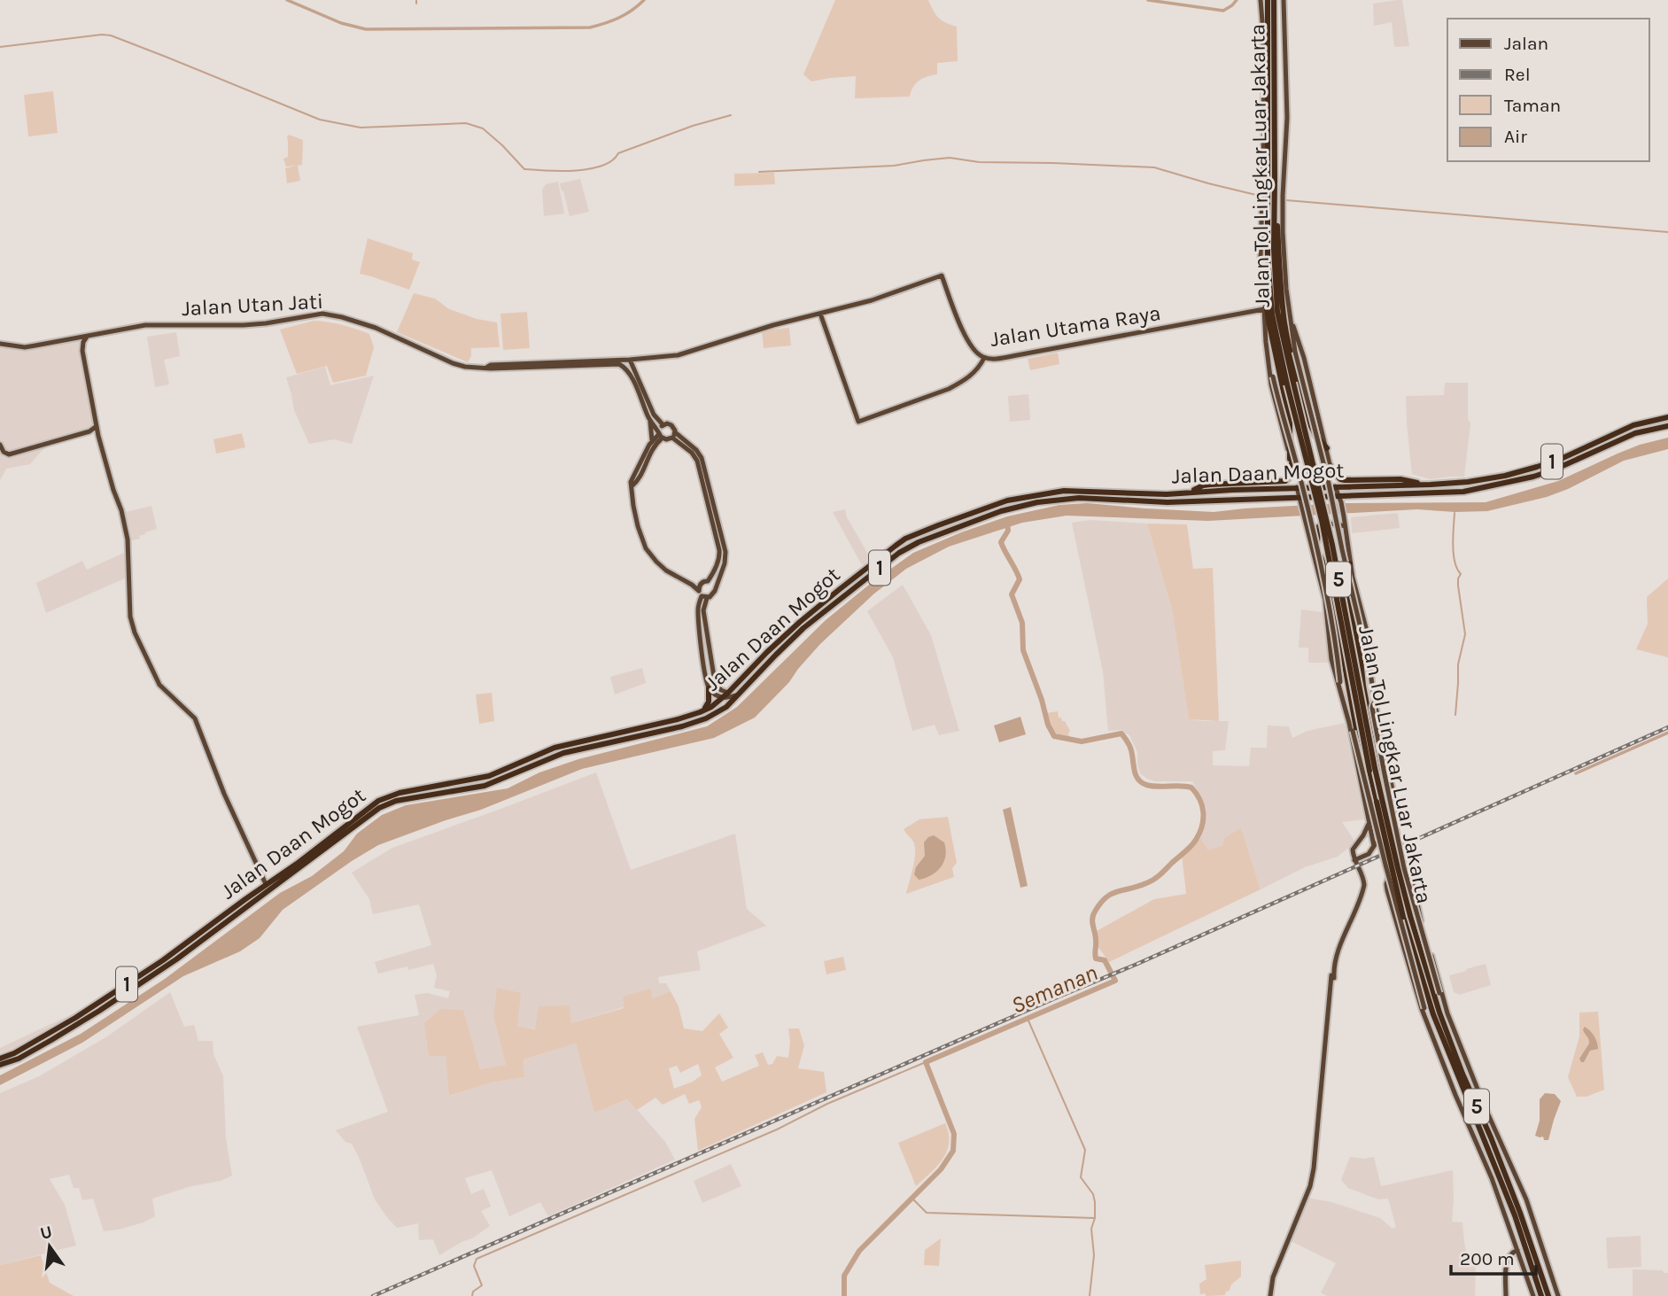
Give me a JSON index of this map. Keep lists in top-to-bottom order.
{
  "streets": {
    "highway": [
      "Jalan Tol Lingkar Luar Jakarta",
      "1",
      "Jalan Daan Mogot",
      "5"
    ],
    "main road": ["Jalan Utan Jati", "Jalan Utama Raya"]
  },
  "crossings": [
    ["Jalan Utan Jati", "Jalan Utama Raya"]
  ],
  "water": ["Semanan"],
  "legend": [
    "Jalan",
    "Rel",
    "Taman",
    "Air"
  ],
  "scale_bar": "200 m",
  "north": "top"
}
